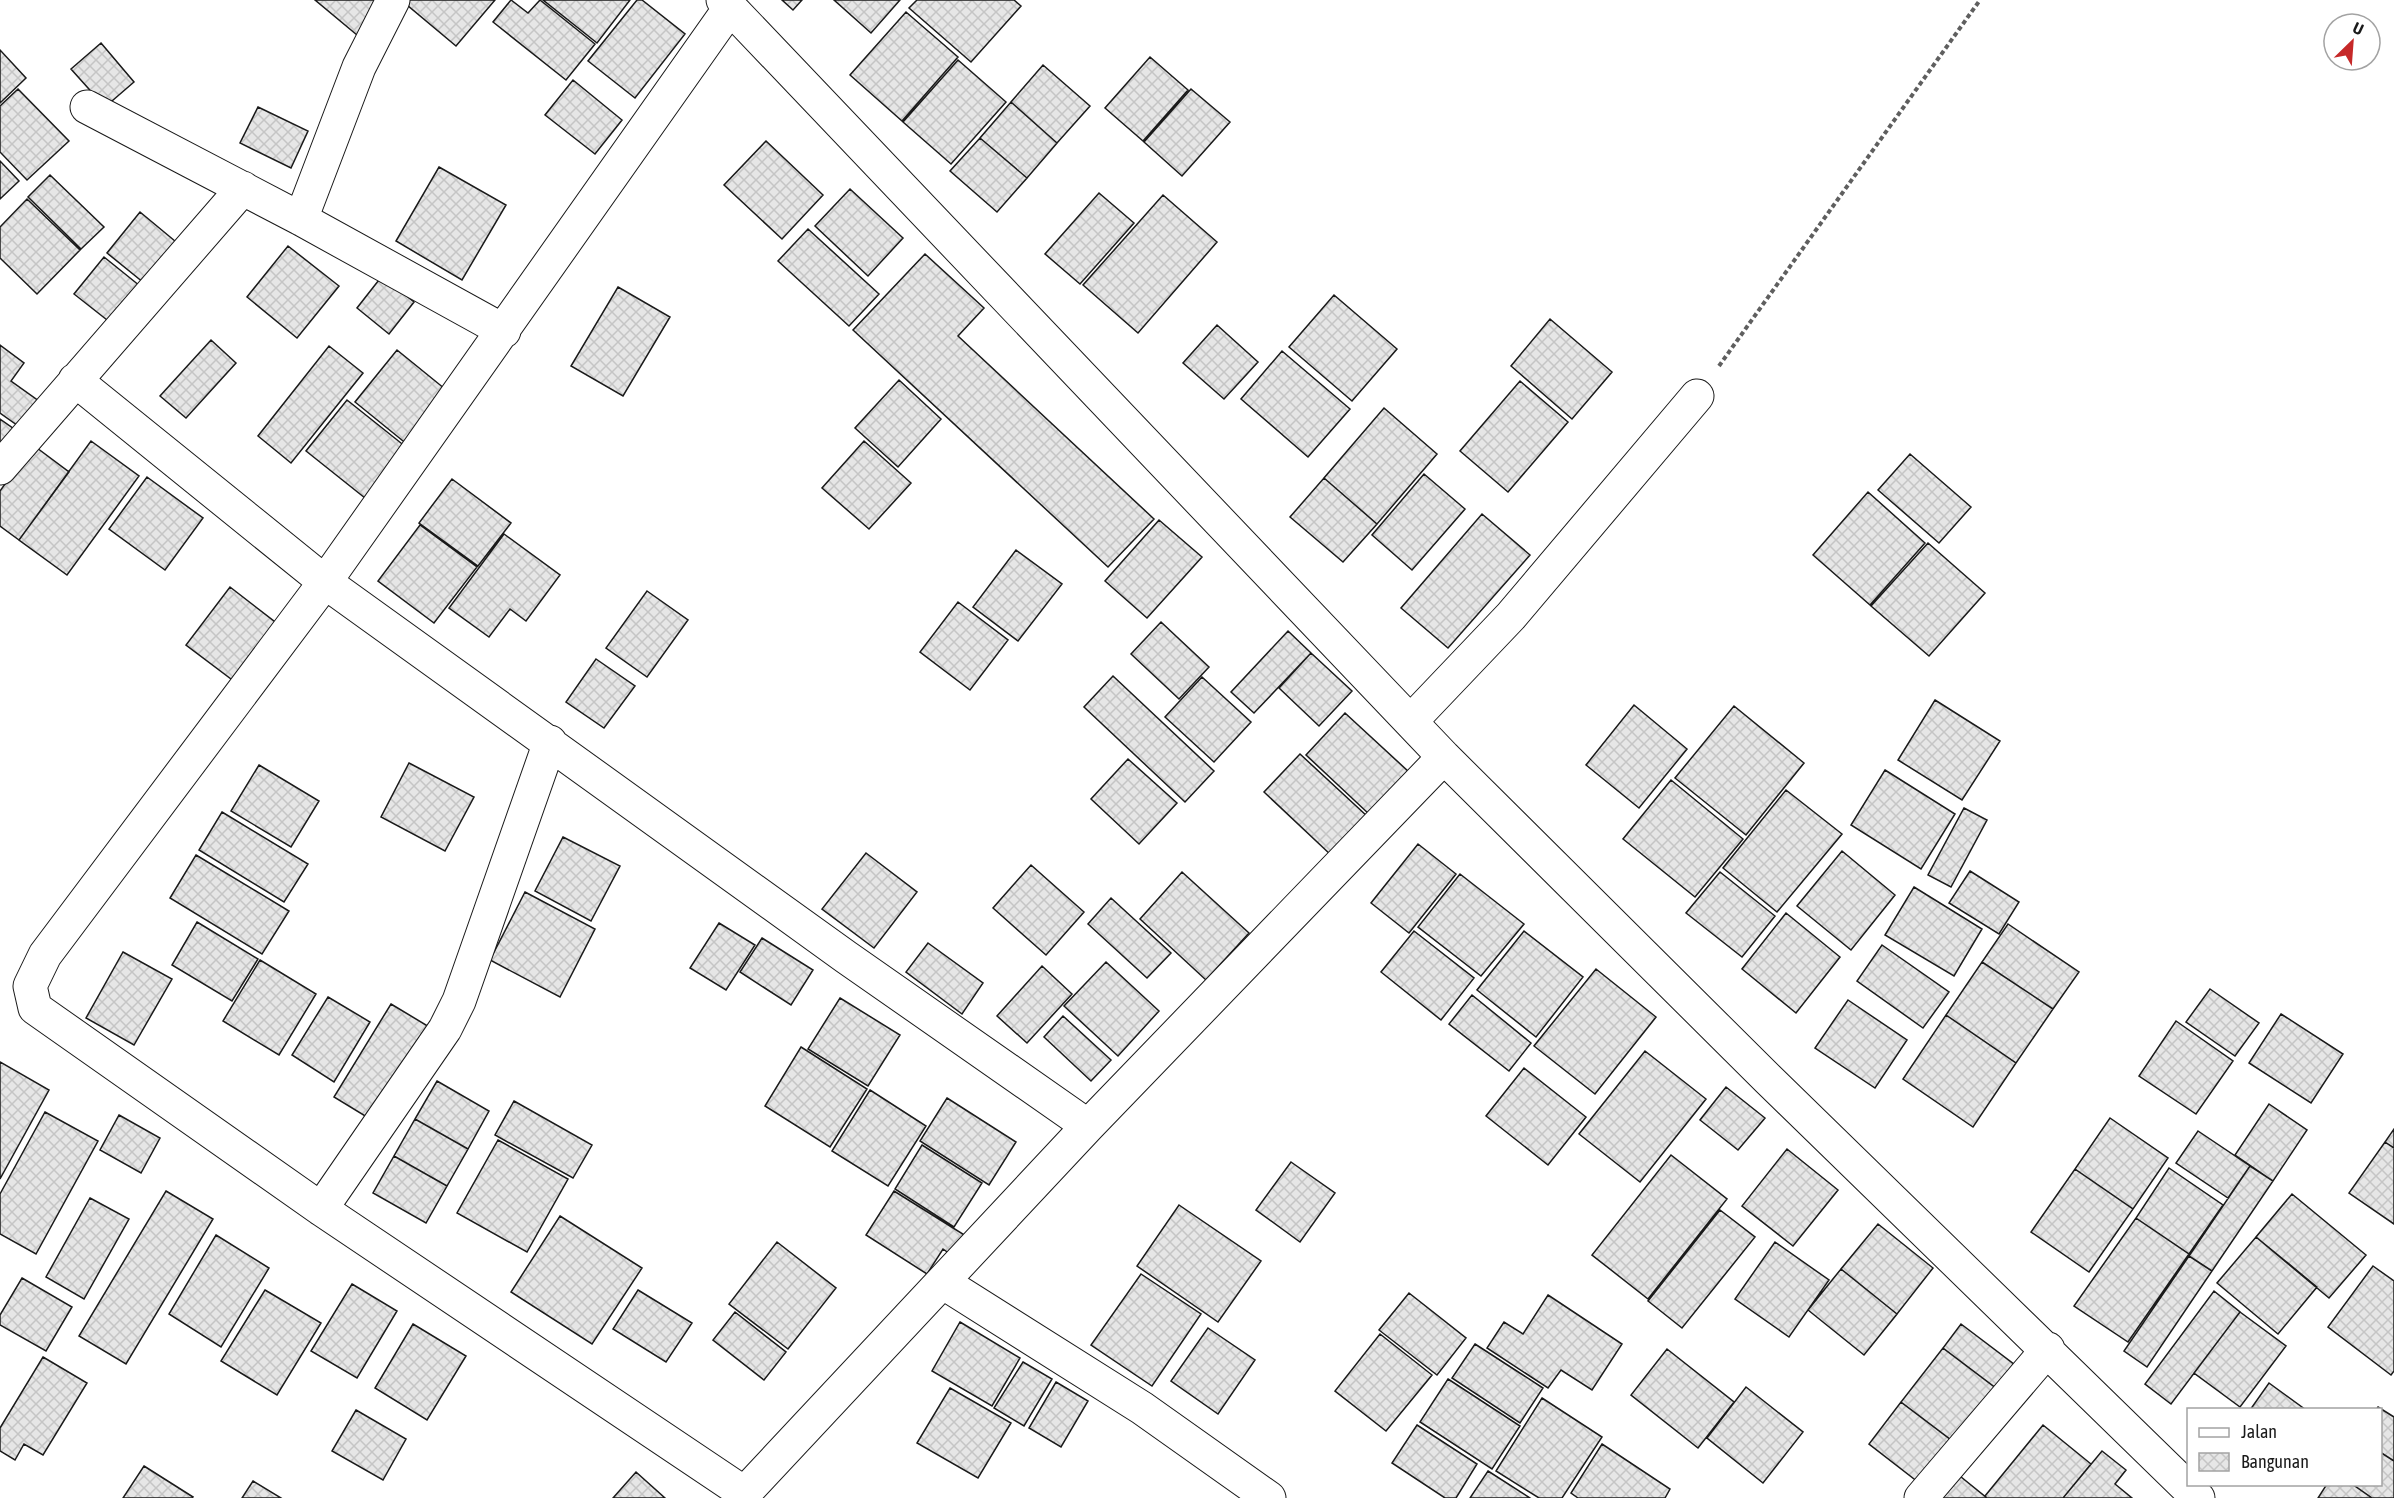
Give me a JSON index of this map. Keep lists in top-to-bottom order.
{
  "legend": ["Jalan", "Bangunan"],
  "north": "top right"
}
